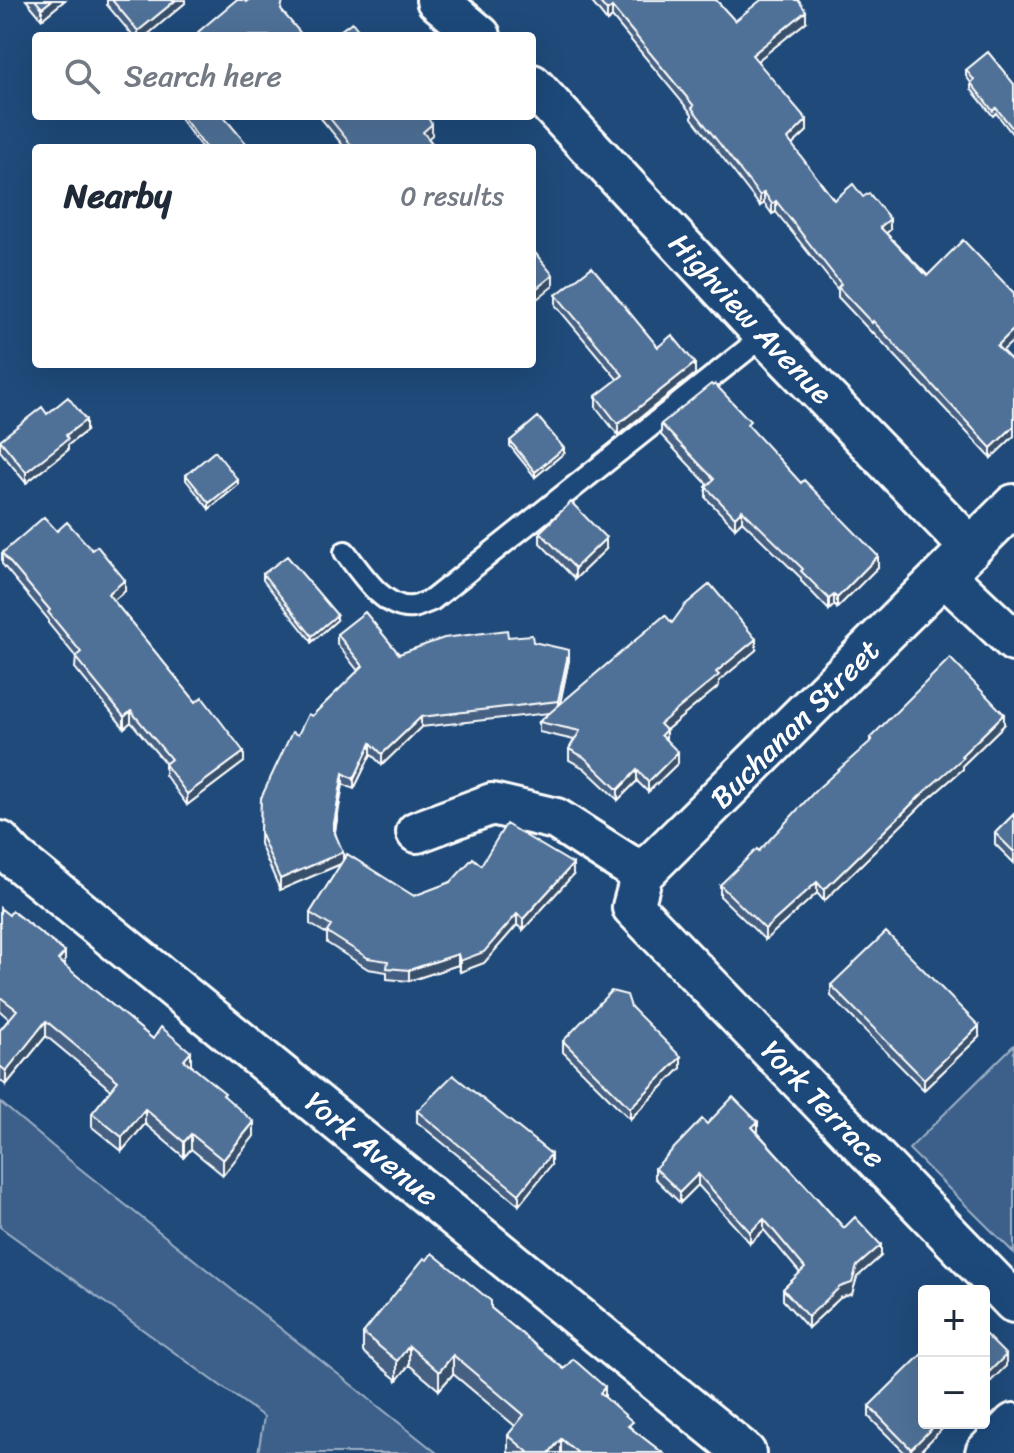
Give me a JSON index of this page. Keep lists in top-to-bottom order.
{
  "streets": {
    "street": [
      "Highview Avenue",
      "Buchanan Street",
      "York Terrace",
      "York Avenue"
    ]
  },
  "crossings": [
    ["Highview Avenue", "Buchanan Street"],
    ["Buchanan Street", "York Terrace"]
  ],
  "page": {
    "search": "Search here",
    "heading": ["Nearby", "0 results"],
    "map_buttons": ["+", "−"]
  }
}
